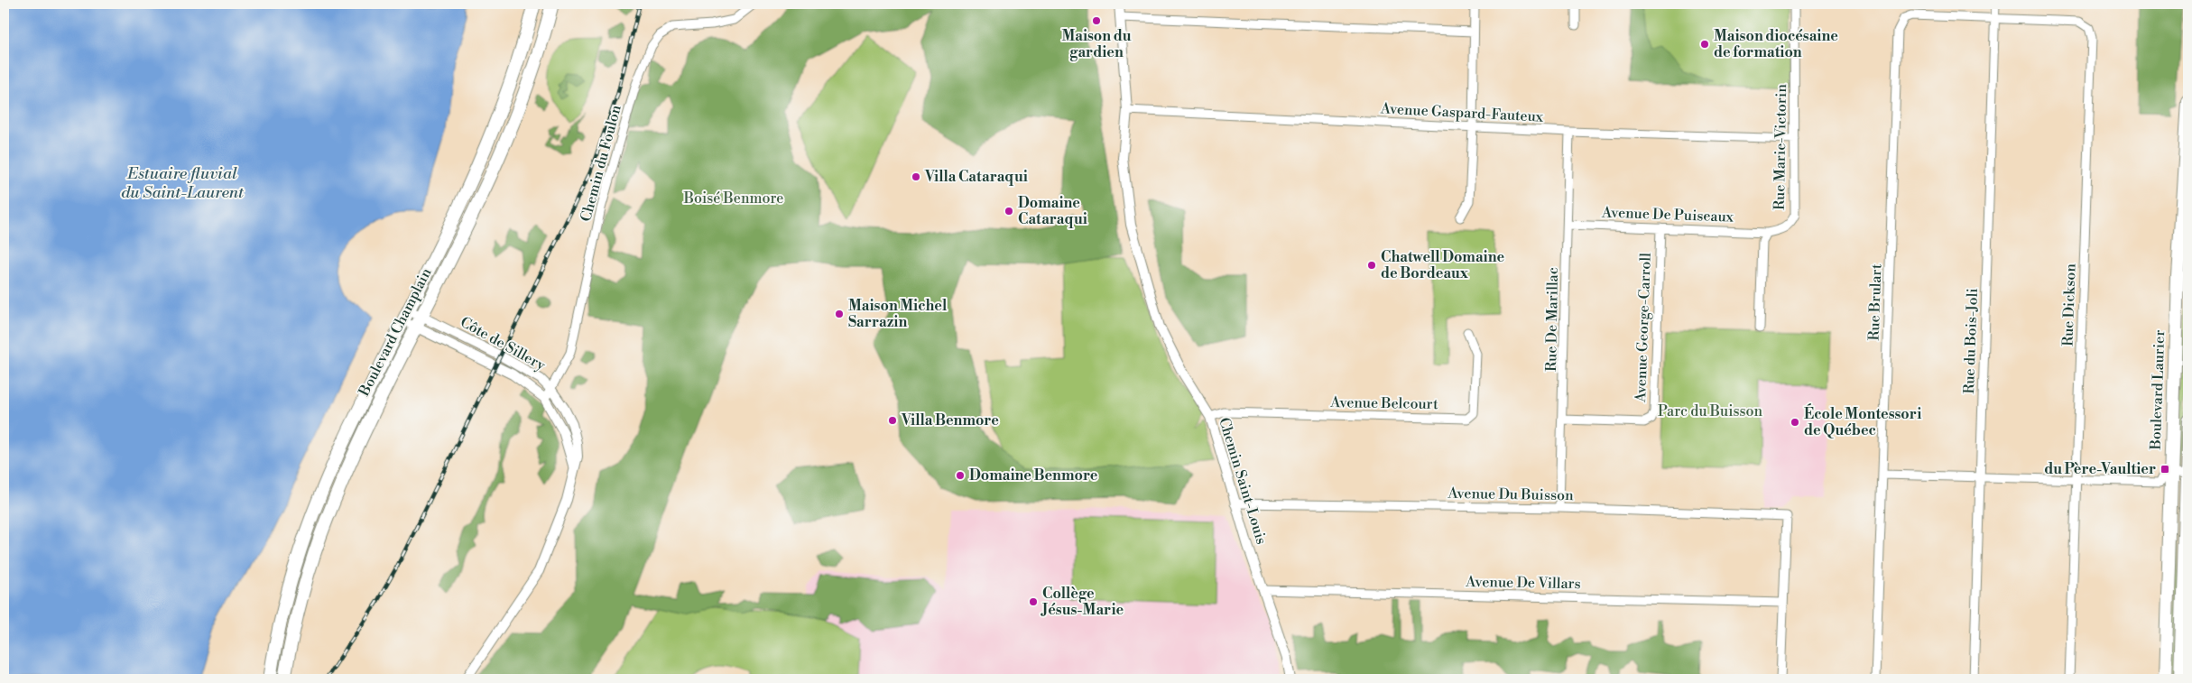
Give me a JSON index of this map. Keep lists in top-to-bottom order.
{
  "streets": {
    "main road": ["Boulevard Champlain", "Boulevard Laurier"],
    "street": [
      "Avenue Gaspard-Fauteux",
      "Rue Marie-Victorin",
      "Chemin du Foulon",
      "Avenue De Puiseaux",
      "Rue Brulart",
      "Rue Dickson",
      "Rue De Marillac",
      "Avenue George-Carroll",
      "Rue du Bois-Joli",
      "Côte de Sillery",
      "Avenue Belcourt",
      "Chemin Saint-Louis",
      "Avenue Du Buisson",
      "Avenue De Villars"
    ]
  },
  "crossings": [
    ["Avenue Gaspard-Fauteux", "Rue Marie-Victorin"],
    ["Avenue Gaspard-Fauteux", "Rue De Marillac"],
    ["Avenue Gaspard-Fauteux", "Chemin Saint-Louis"],
    ["Rue Marie-Victorin", "Avenue De Puiseaux"],
    ["Chemin du Foulon", "Côte de Sillery"],
    ["Avenue De Puiseaux", "Rue De Marillac"],
    ["Avenue De Puiseaux", "Avenue George-Carroll"],
    ["Rue Brulart", "Rue Dickson"],
    ["Rue Brulart", "Rue du Bois-Joli"],
    ["Rue Dickson", "Rue du Bois-Joli"],
    ["Rue De Marillac", "Avenue George-Carroll"],
    ["Rue De Marillac", "Avenue Du Buisson"],
    ["Boulevard Champlain", "Côte de Sillery"],
    ["Avenue Belcourt", "Chemin Saint-Louis"],
    ["Chemin Saint-Louis", "Avenue Du Buisson"],
    ["Chemin Saint-Louis", "Avenue De Villars"],
    ["Avenue Du Buisson", "Avenue De Villars"]
  ],
  "water": ["Estuaire fluvial du Saint-Laurent"],
  "parks": ["Boisé Benmore", "Parc du Buisson"],
  "places": {
    "other": [
      "Maison du gardien",
      "Maison diocésaine de formation",
      "Villa Cataraqui",
      "Domaine Cataraqui",
      "Chatwell Domaine de Bordeaux",
      "Maison Michel Sarrazin",
      "Villa Benmore",
      "École Montessori de Québec",
      "Domaine Benmore",
      "Collège Jésus-Marie"
    ],
    "transit": ["du Père-Vaultier"]
  }
}
